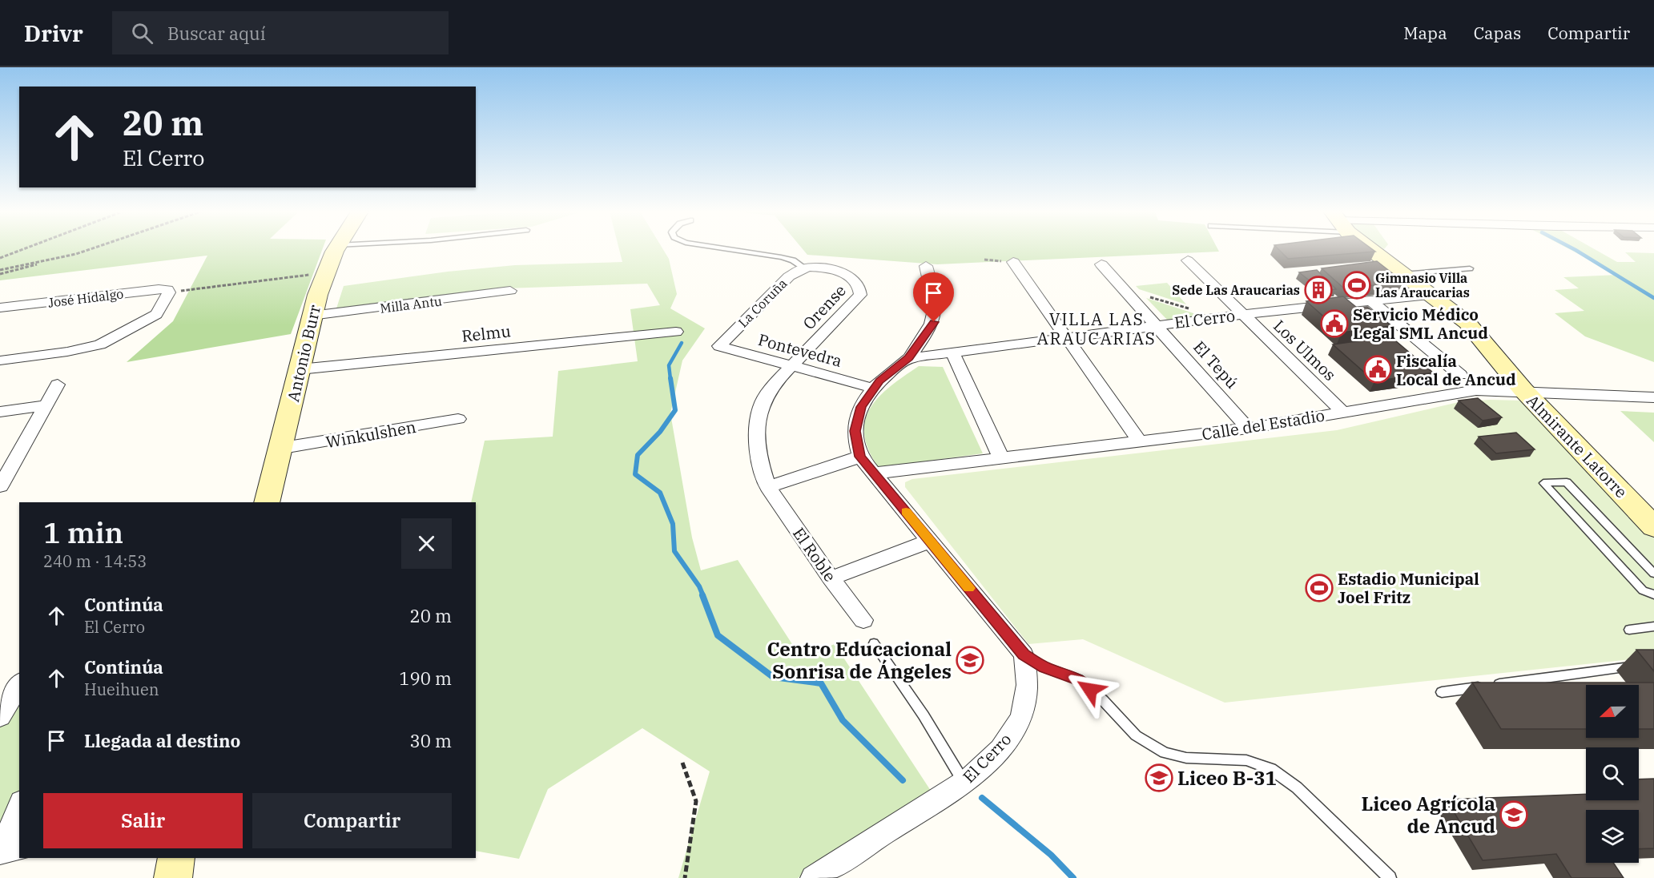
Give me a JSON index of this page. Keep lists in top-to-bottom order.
{
  "streets": {
    "street": [
      "José Hidalgo",
      "La Coruña",
      "Milla Antu",
      "Orense",
      "El Cerro",
      "Relmu",
      "Pontevedra",
      "Los Ulmos",
      "Antonio Burr",
      "El Tepú",
      "Calle del Estadio",
      "Winkulshen",
      "Almirante Latorre",
      "El Roble"
    ]
  },
  "crossings": [
    ["La Coruña", "Orense"],
    ["La Coruña", "Pontevedra"],
    ["Milla Antu", "Antonio Burr"],
    ["Orense", "Pontevedra"],
    ["Orense", "El Roble"],
    ["El Cerro", "Pontevedra"],
    ["El Cerro", "Los Ulmos"],
    ["El Cerro", "El Tepú"],
    ["El Cerro", "Calle del Estadio"],
    ["El Cerro", "Almirante Latorre"],
    ["Relmu", "Antonio Burr"],
    ["Pontevedra", "El Roble"],
    ["Los Ulmos", "Calle del Estadio"],
    ["Antonio Burr", "Winkulshen"],
    ["El Tepú", "Calle del Estadio"],
    ["Calle del Estadio", "Almirante Latorre"]
  ],
  "districts": ["VILLA LAS ARAUCARIAS"],
  "places": {
    "sports": ["Gimnasio Villa Las Araucarias", "Estadio Municipal Joel Fritz"],
    "building": ["Sede Las Araucarias"],
    "public building": ["Servicio Médico Legal SML Ancud", "Fiscalía Local de Ancud"],
    "school or university": ["Centro Educacional Sonrisa de Ángeles", "Liceo B-31", "Liceo Agrícola de Ancud"]
  },
  "north": "left",
  "page": {
    "header": "Drivr",
    "search": "Buscar aquí",
    "nav": ["Mapa", "Capas", "Compartir"],
    "turn": ["20 m", "El Cerro"],
    "heading": ["1 min", "240 m · 14:53"],
    "list": [
      {
        "name": "Continúa",
        "note": "El Cerro",
        "value": "20 m"
      },
      {
        "name": "Continúa",
        "note": "Hueihuen",
        "value": "190 m"
      },
      {
        "name": "Llegada al destino",
        "value": "30 m"
      }
    ],
    "buttons": ["Salir", "Compartir"]
  }
}
